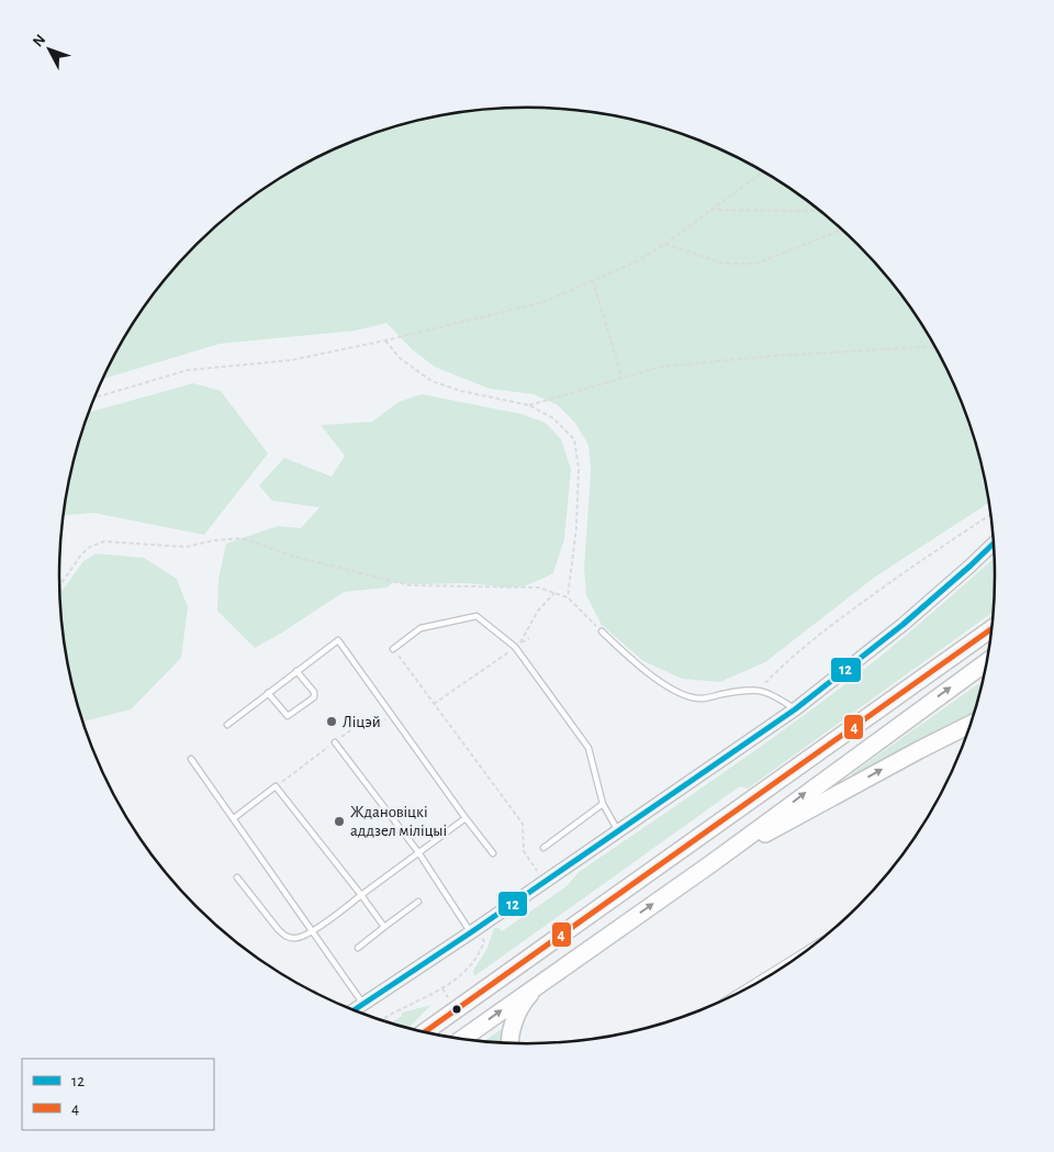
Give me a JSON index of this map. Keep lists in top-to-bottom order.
{
  "places": ["Ліцэй", "Ждановіцкі аддзел міліцыі"],
  "lines": ["transit line 12", "transit line 4"],
  "legend": ["12", "4"],
  "north": "top left"
}
